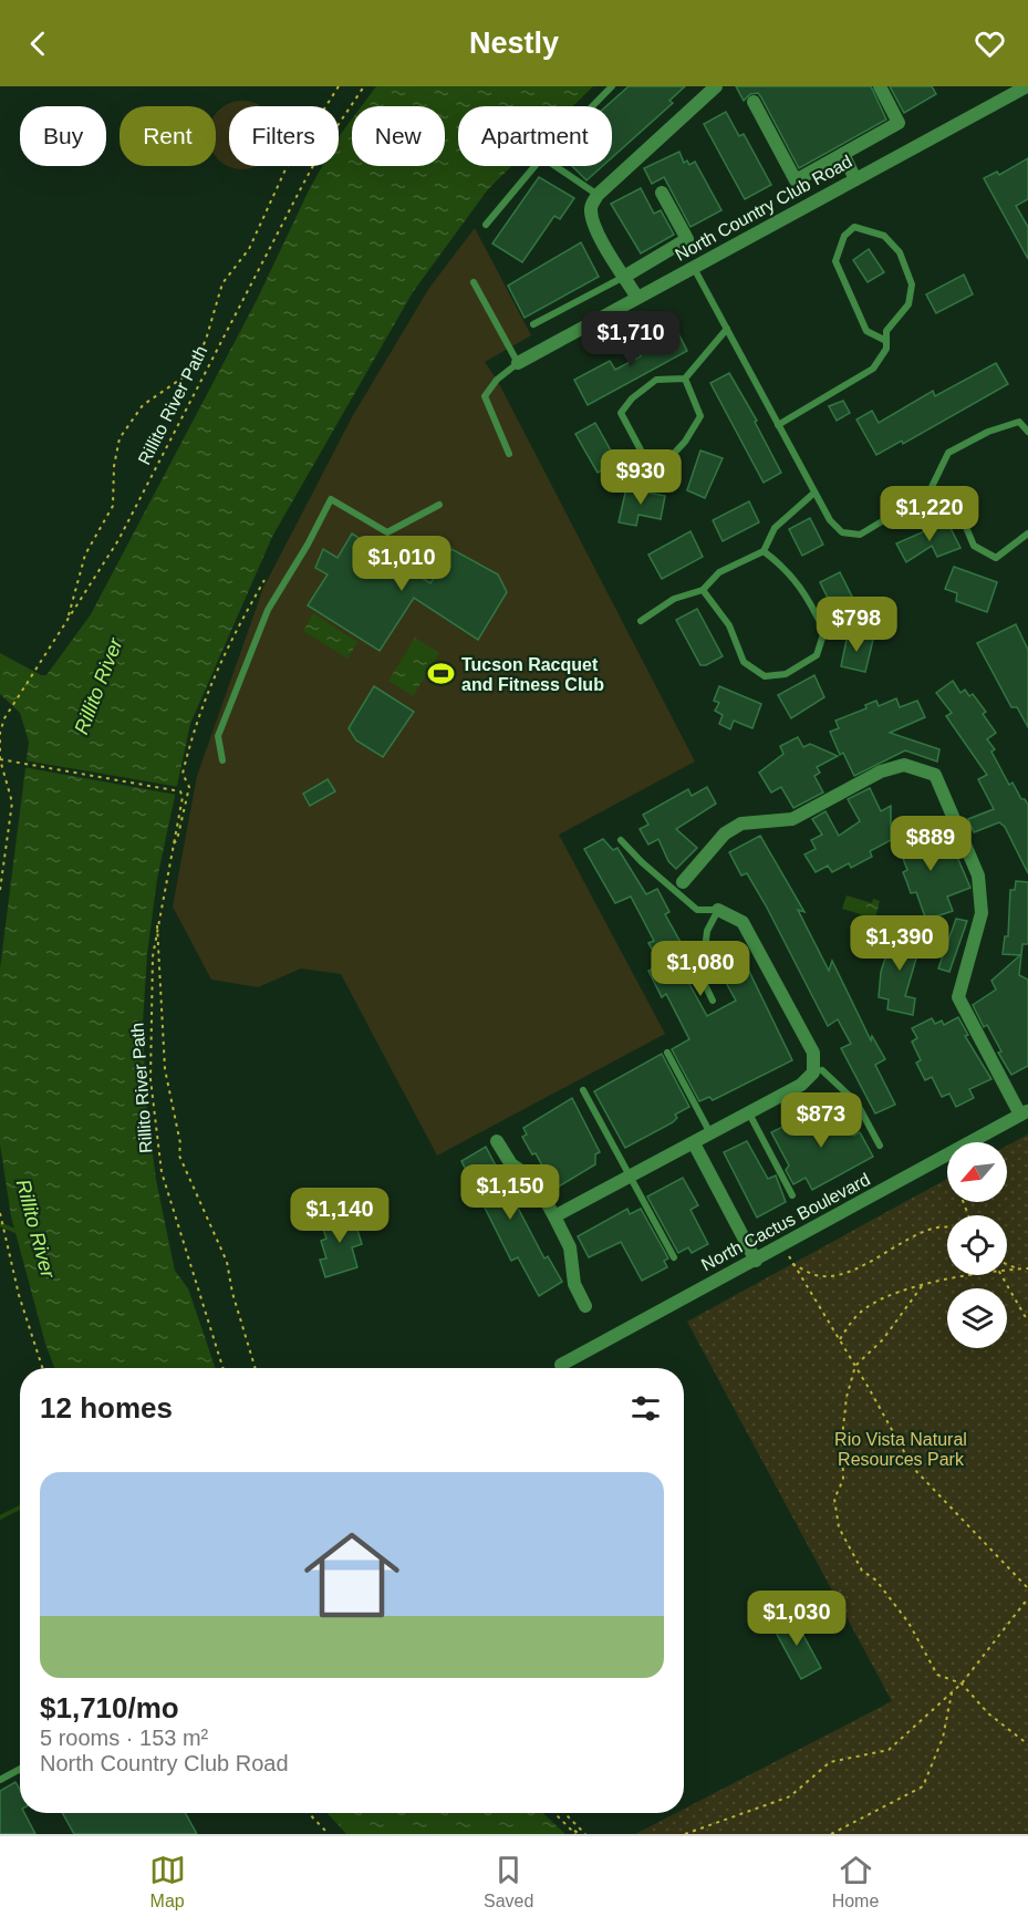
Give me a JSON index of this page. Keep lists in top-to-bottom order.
{
  "streets": {
    "street": ["North Country Club Road", "North Cactus Boulevard"],
    "path": ["Rillito River Path"]
  },
  "water": ["Rillito River"],
  "parks": ["Rio Vista Natural Resources Park"],
  "places": {
    "sports": ["Tucson Racquet and Fitness Club"]
  },
  "north": "bottom left",
  "page": {
    "header": "Nestly",
    "chip": [
      "Buy",
      "Rent",
      "Filters",
      "New",
      "Apartment"
    ],
    "price": [
      "$1,710",
      "$930",
      "$1,220",
      "$1,010",
      "$798",
      "$889",
      "$1,390",
      "$1,080",
      "$873",
      "$1,150",
      "$1,140",
      "$1,030"
    ],
    "heading": "12 homes",
    "list": [
      {
        "name": "$1,710/mo",
        "note": "5 rooms · 153 m² · North Country Club Road"
      }
    ],
    "tabs": ["Map", "Saved", "Home"]
  }
}
